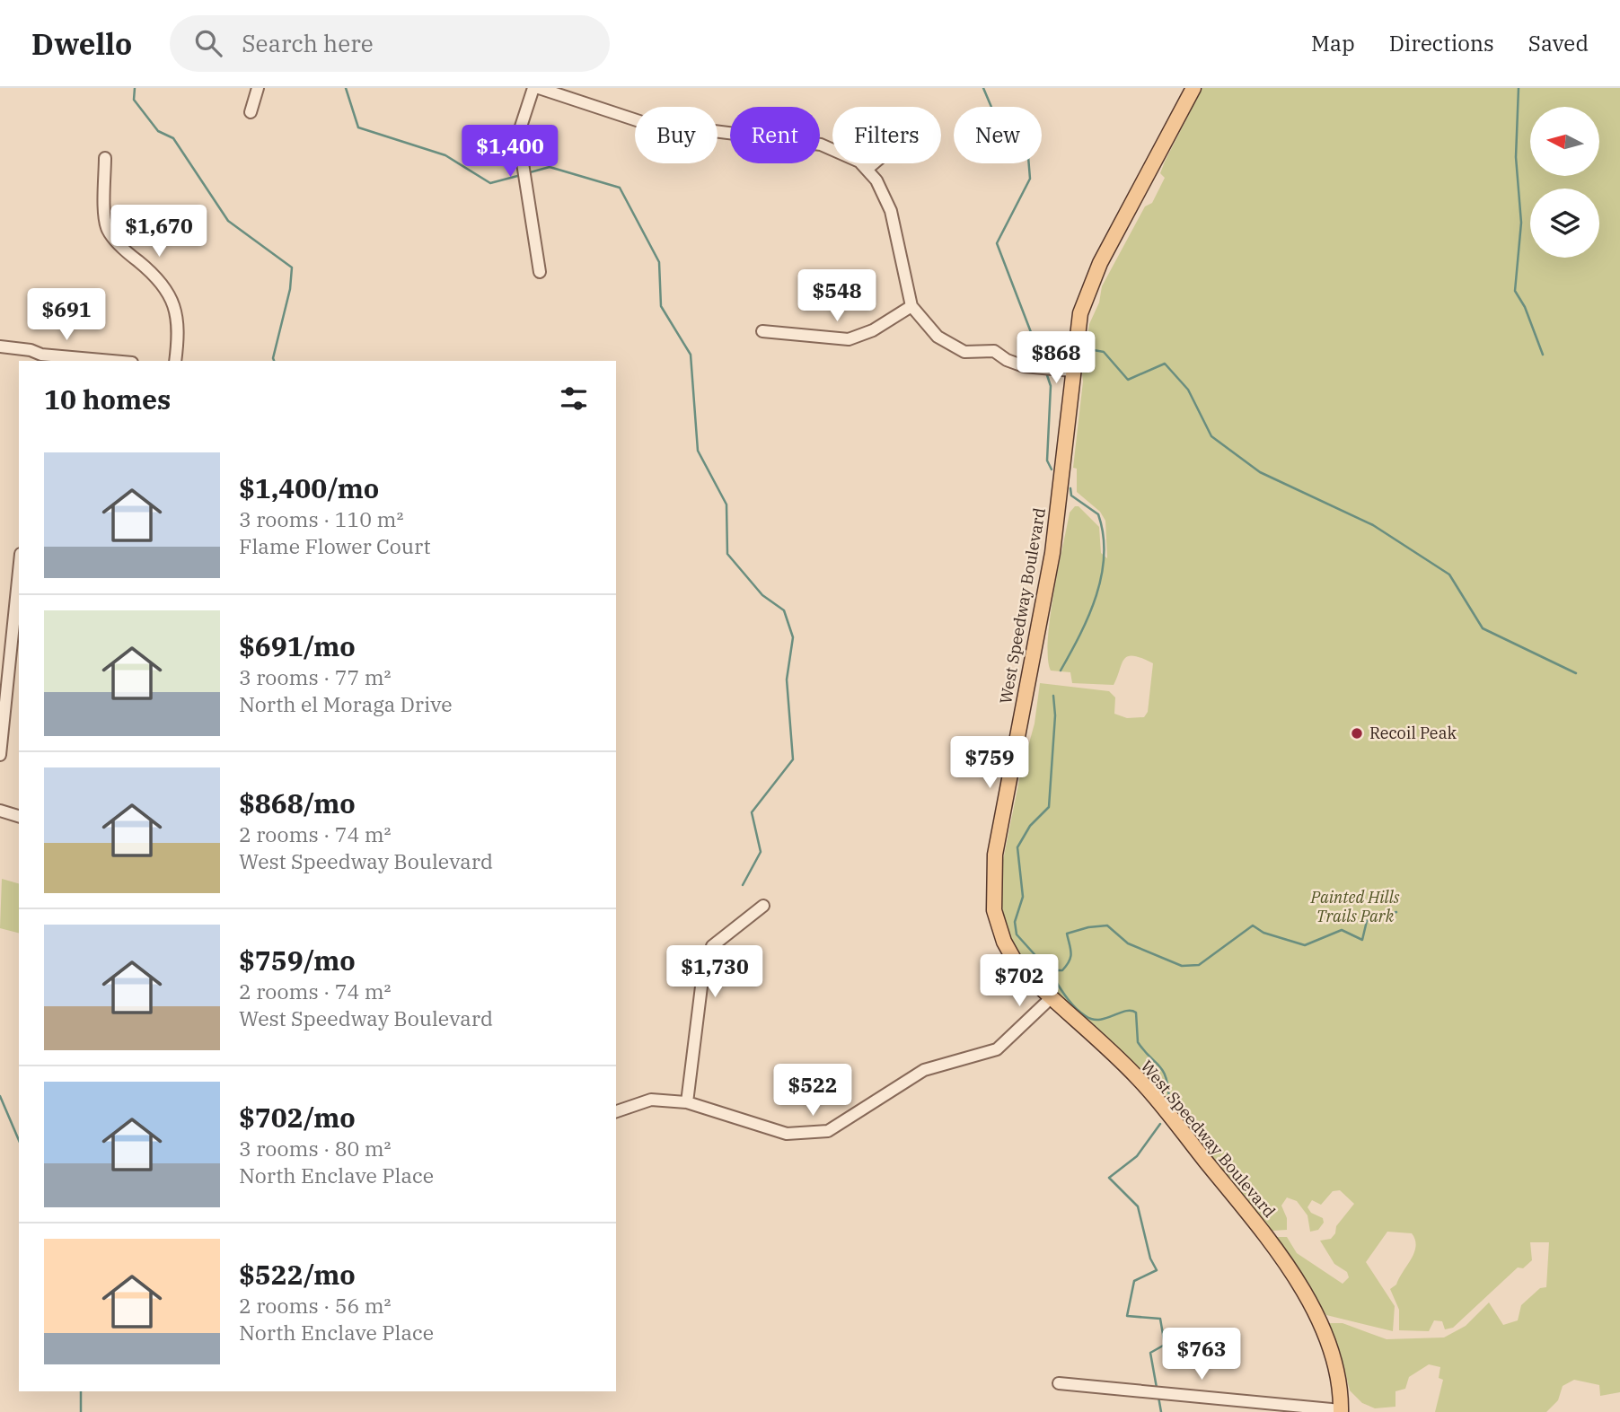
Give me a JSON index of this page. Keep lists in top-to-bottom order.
{
  "streets": {
    "main road": ["West Speedway Boulevard"]
  },
  "parks": ["Painted Hills Trails Park"],
  "places": ["Recoil Peak"],
  "north": "left",
  "page": {
    "header": "Dwello",
    "search": "Search here",
    "nav": ["Map", "Directions", "Saved"],
    "chip": [
      "Buy",
      "Rent",
      "Filters",
      "New"
    ],
    "price": [
      "$1,400",
      "$1,670",
      "$548",
      "$691",
      "$868",
      "$759",
      "$1,730",
      "$702",
      "$522",
      "$763"
    ],
    "heading": "10 homes",
    "list": [
      {
        "name": "$1,400/mo",
        "note": "3 rooms · 110 m² · Flame Flower Court"
      },
      {
        "name": "$691/mo",
        "note": "3 rooms · 77 m² · North el Moraga Drive"
      },
      {
        "name": "$868/mo",
        "note": "2 rooms · 74 m² · West Speedway Boulevard"
      },
      {
        "name": "$759/mo",
        "note": "2 rooms · 74 m² · West Speedway Boulevard"
      },
      {
        "name": "$702/mo",
        "note": "3 rooms · 80 m² · North Enclave Place"
      },
      {
        "name": "$522/mo",
        "note": "2 rooms · 56 m² · North Enclave Place"
      }
    ]
  }
}
